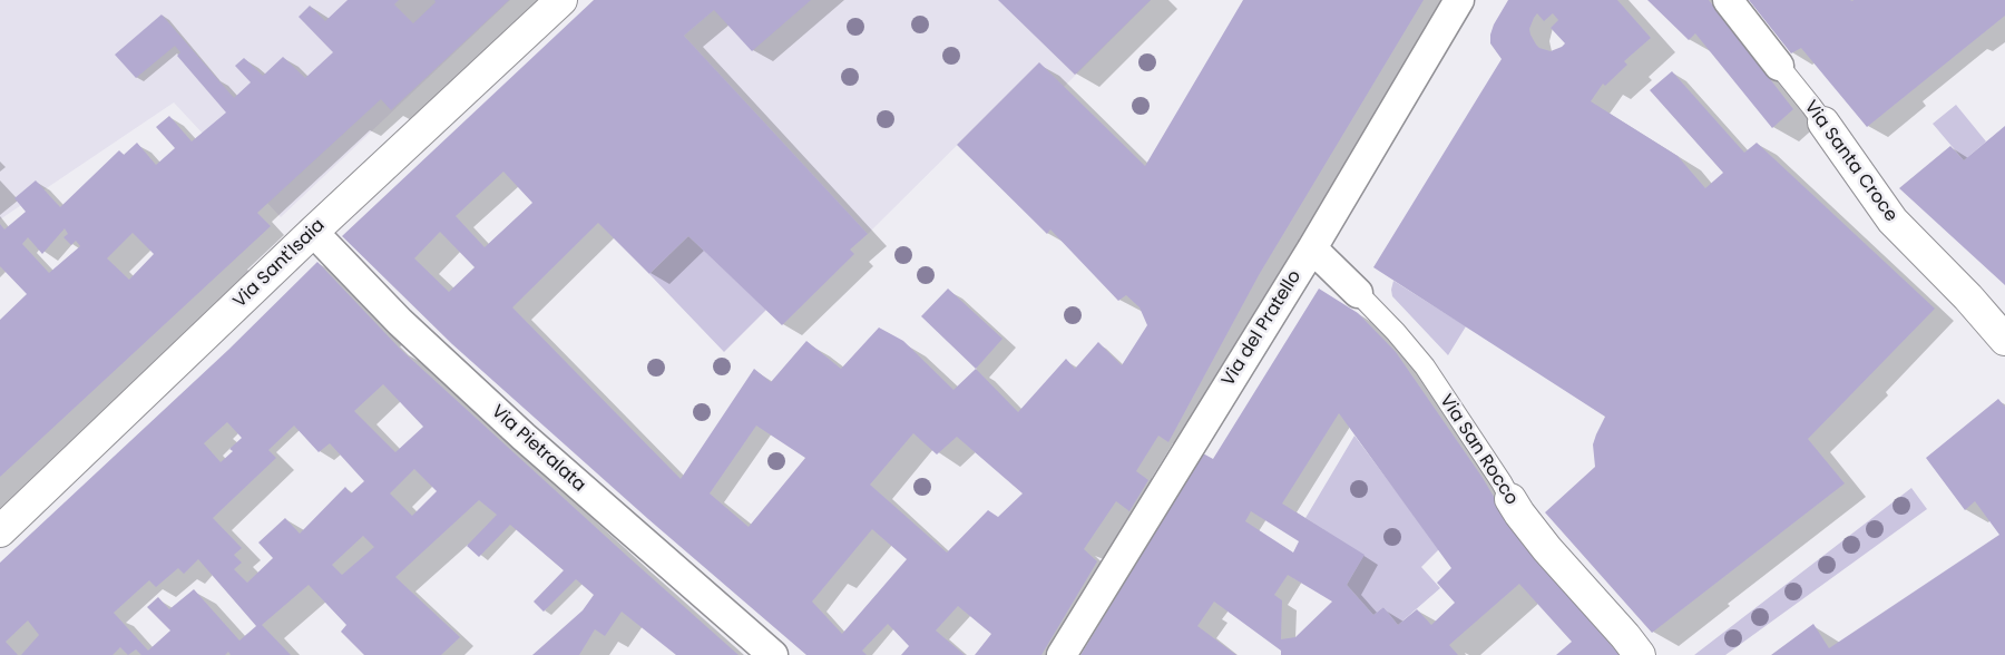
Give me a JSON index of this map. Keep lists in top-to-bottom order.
{
  "streets": {
    "street": [
      "Via Santa Croce",
      "Via Sant'Isaia",
      "Via del Pratello",
      "Via Pietralata",
      "Via San Rocco"
    ]
  },
  "crossings": [
    ["Via Sant'Isaia", "Via Pietralata"],
    ["Via del Pratello", "Via San Rocco"]
  ]
}
